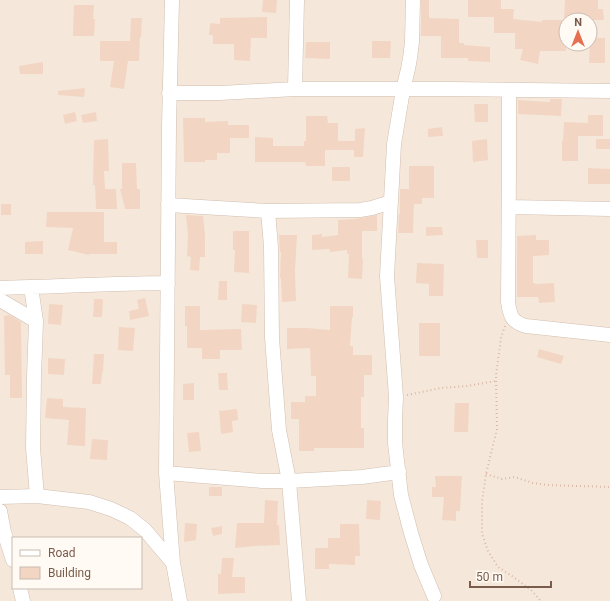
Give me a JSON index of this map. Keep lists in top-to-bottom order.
{
  "legend": ["Road", "Building"],
  "scale_bar": "50 m",
  "north": "top"
}
